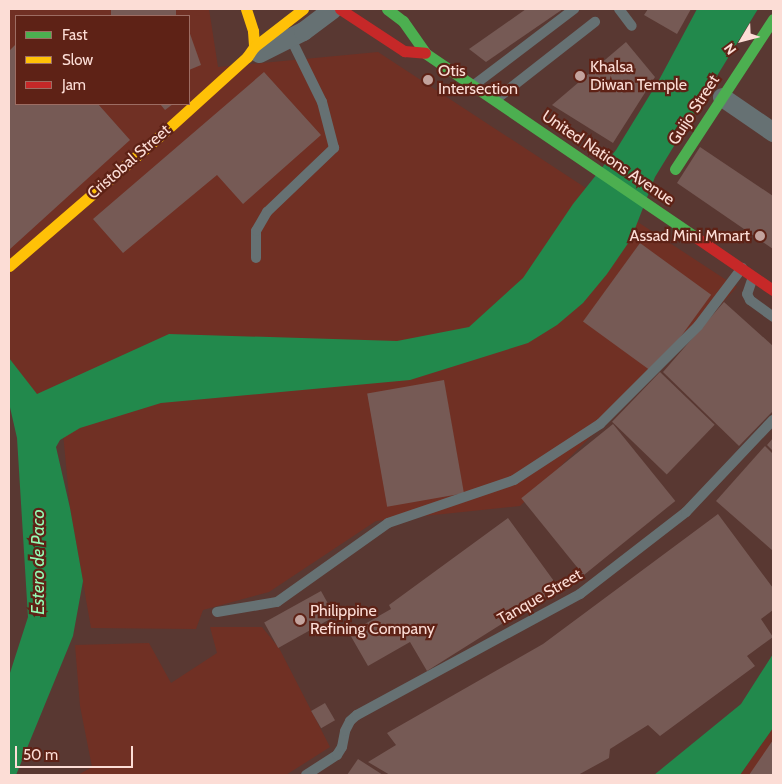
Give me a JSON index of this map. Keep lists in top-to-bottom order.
{
  "streets": {
    "main road": ["Guijo Street", "United Nations Avenue", "Cristobal Street"],
    "lane": ["Tanque Street"]
  },
  "water": ["Estero de Paco"],
  "places": [
    "Khalsa Diwan Temple",
    "Otis Intersection",
    "Assad Mini Mmart",
    "Philippine Refining Company"
  ],
  "legend": ["Fast", "Slow", "Jam"],
  "scale_bar": "50 m",
  "north": "bottom left"
}
